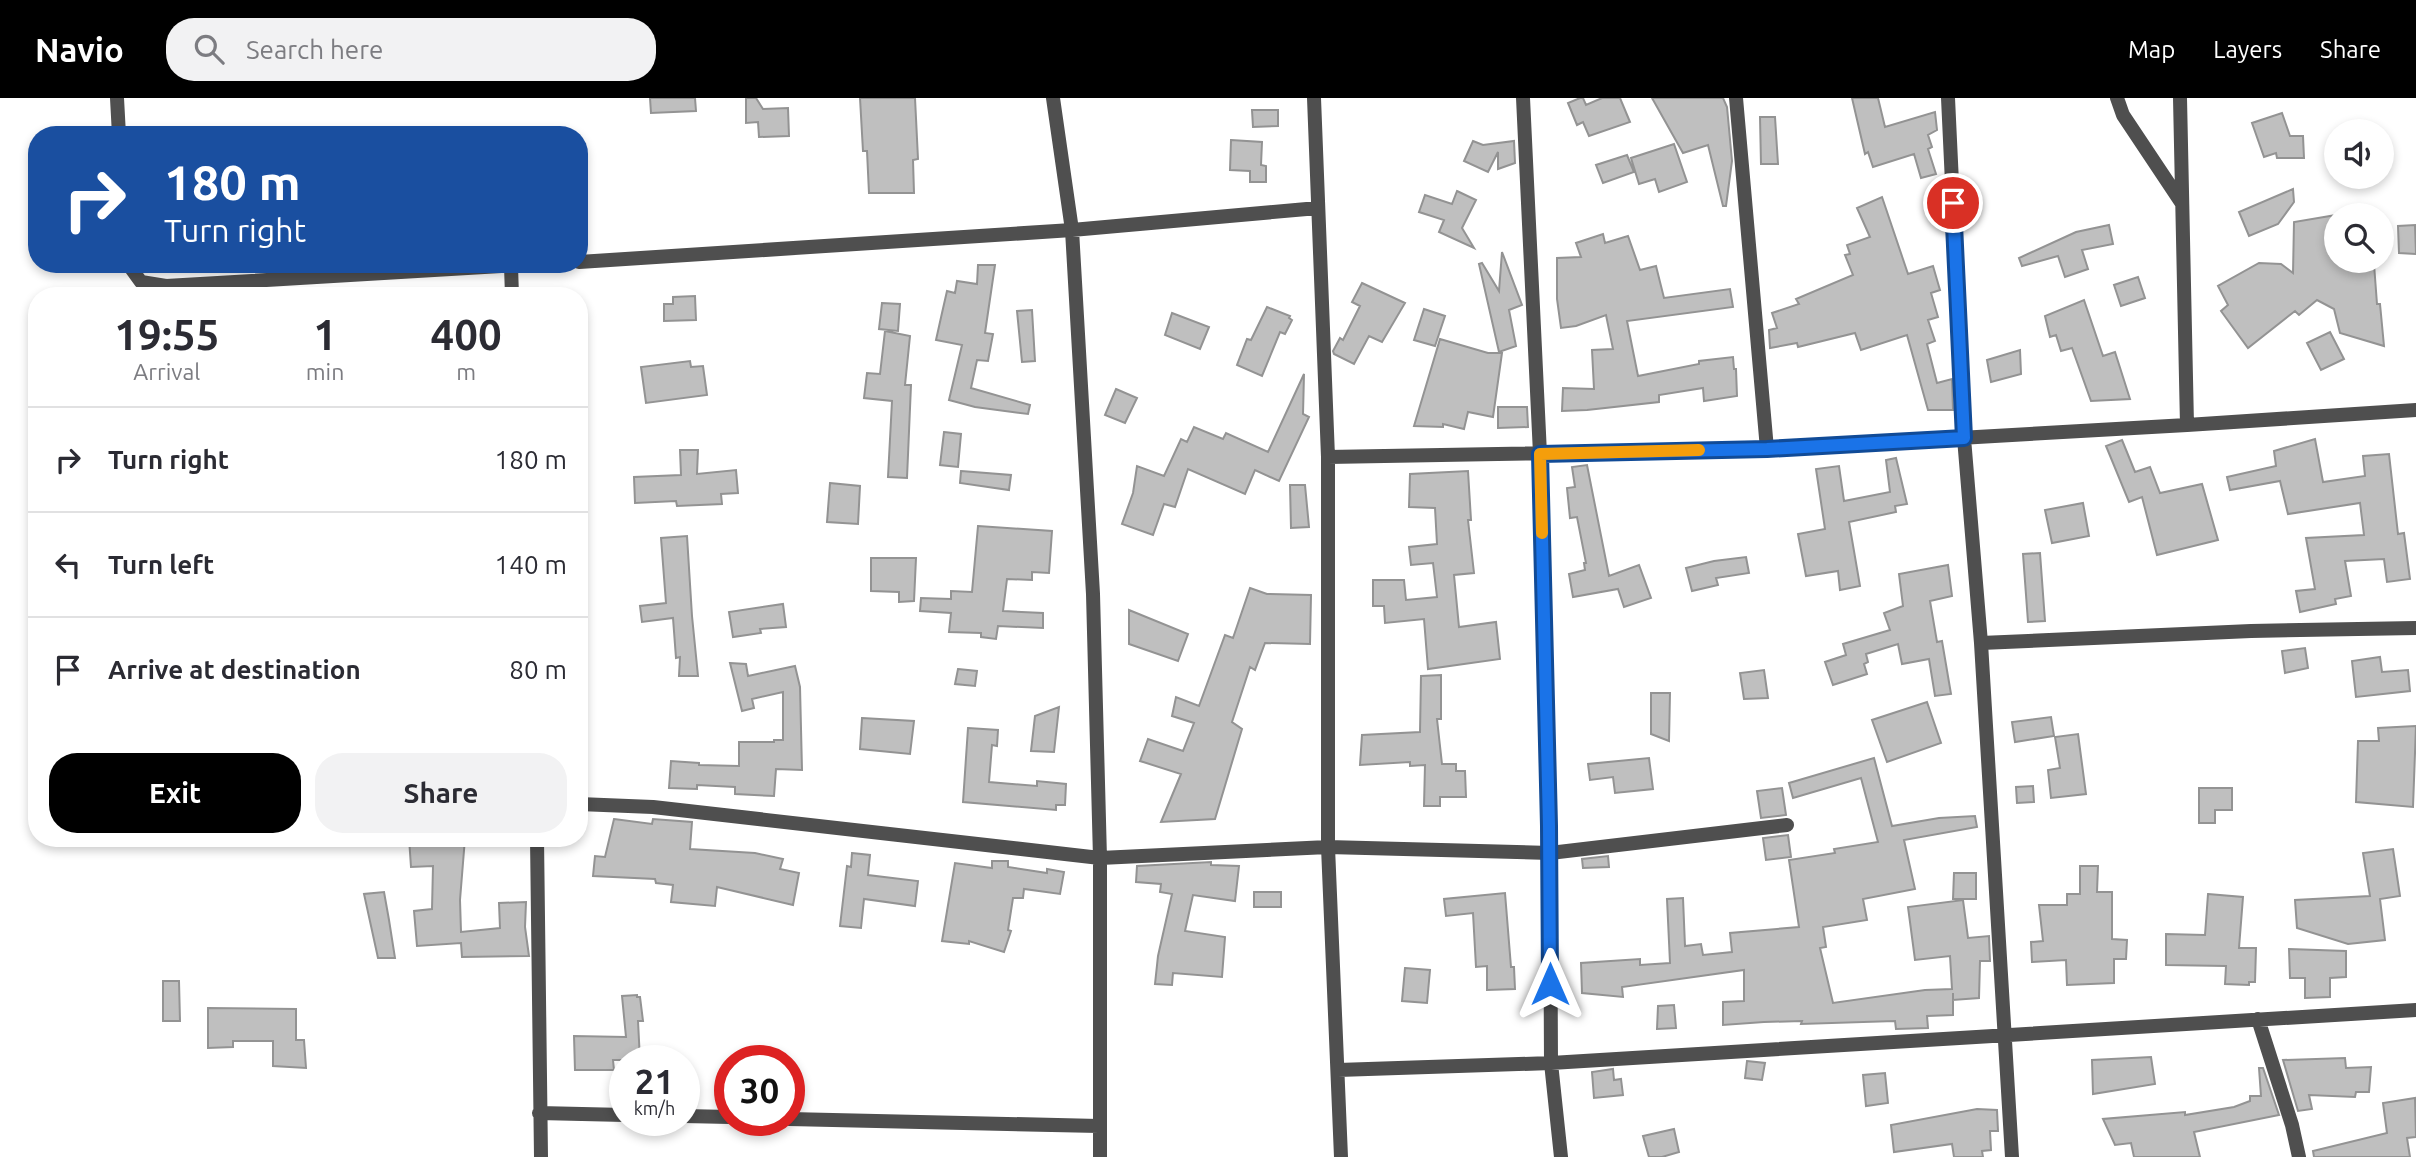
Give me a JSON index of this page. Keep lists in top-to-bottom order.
{
  "page": {
    "header": "Navio",
    "search": "Search here",
    "nav": ["Map", "Layers", "Share"],
    "turn": ["180 m", "Turn right"],
    "eta": [
      "19:55",
      "Arrival",
      "1",
      "min",
      "400",
      "m"
    ],
    "list": [
      {
        "name": "Turn right",
        "value": "180 m"
      },
      {
        "name": "Turn left",
        "value": "140 m"
      },
      {
        "name": "Arrive at destination",
        "value": "80 m"
      }
    ],
    "buttons": ["Exit", "Share"],
    "speed": "21 km/h",
    "limit": "30"
  }
}
